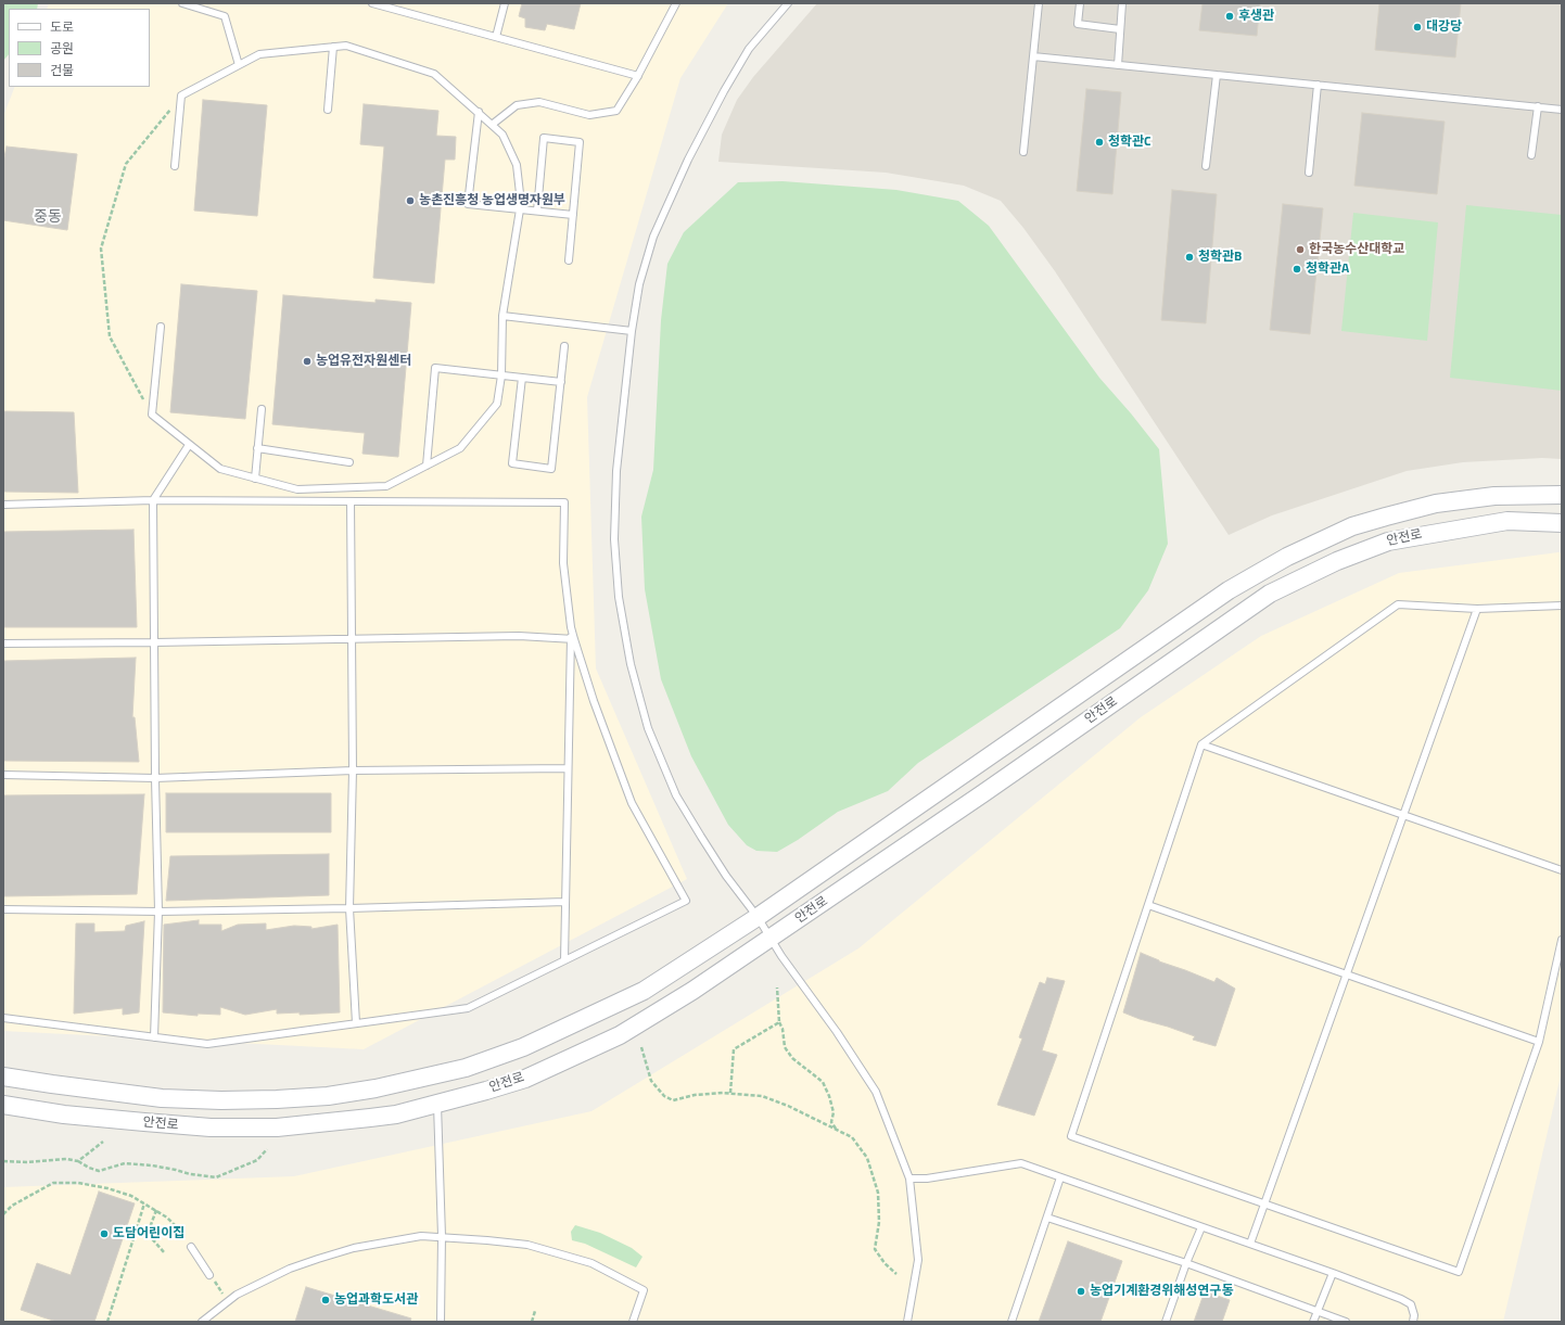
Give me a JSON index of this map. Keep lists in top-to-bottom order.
{
  "streets": {
    "street": ["안전로"]
  },
  "districts": ["중동"],
  "places": [
    "후생관",
    "대강당",
    "청학관C",
    "농촌진흥청 농업생명자원부",
    "한국농수산대학교",
    "청학관B",
    "청학관A",
    "농업유전자원센터",
    "도담어린이집",
    "농업기계환경위해성연구동",
    "농업과학도서관"
  ],
  "legend": ["도로", "공원", "건물"]
}
